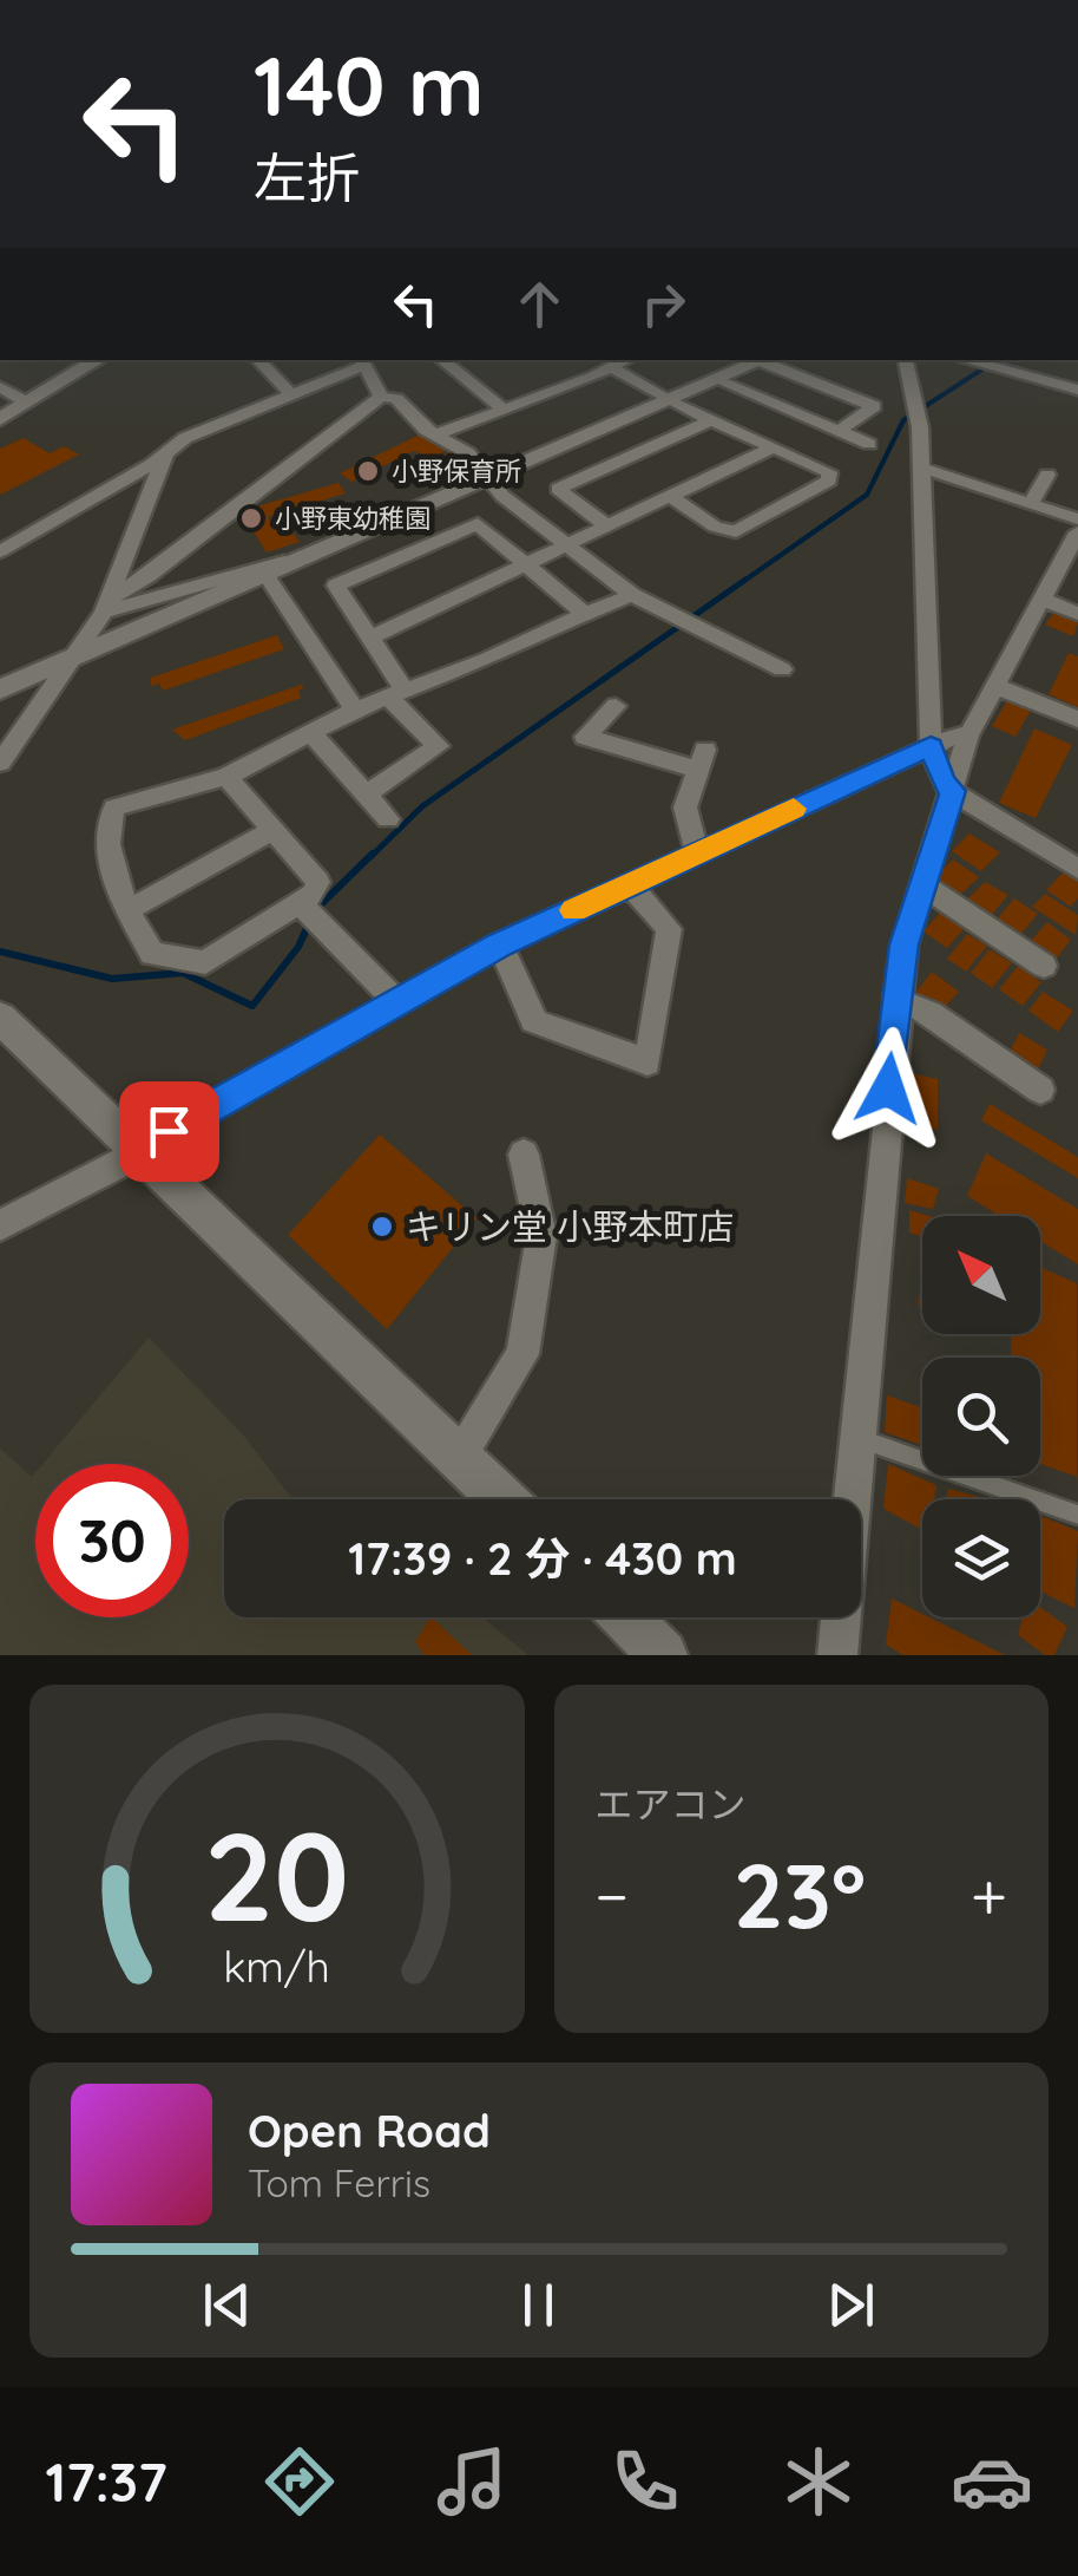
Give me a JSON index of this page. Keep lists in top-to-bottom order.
{
  "places": ["小野保育所", "小野東幼稚園", "キリン堂 小野本町店"],
  "north": "top left",
  "page": {
    "turn": ["140 m", "左折"],
    "limit": "30",
    "trip": "17:39 · 2 分 · 430 m",
    "tile": "エアコン",
    "heat": ["−", "23°", "+"],
    "song": ["Open Road", "Tom Ferris"],
    "tabs": "17:37",
    "gauge": ["20", "km/h"]
  }
}
